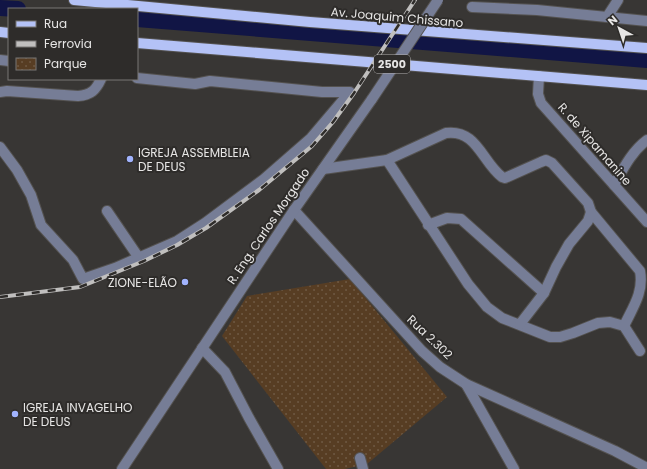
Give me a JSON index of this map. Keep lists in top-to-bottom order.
{
  "streets": {
    "main road": ["Av. Joaquim Chissano", "2500"],
    "street": ["R. de Xipamanine", "R. Eng. Carlos Morgado", "Rua 2.302"]
  },
  "crossings": [
    ["2500", "R. de Xipamanine"],
    ["R. Eng. Carlos Morgado", "Rua 2.302"]
  ],
  "places": ["IGREJA ASSEMBLEIA DE DEUS", "ZIONE-ELÃO", "IGREJA INVAGELHO DE DEUS"],
  "legend": ["Rua", "Ferrovia", "Parque"],
  "north": "top left"
}
